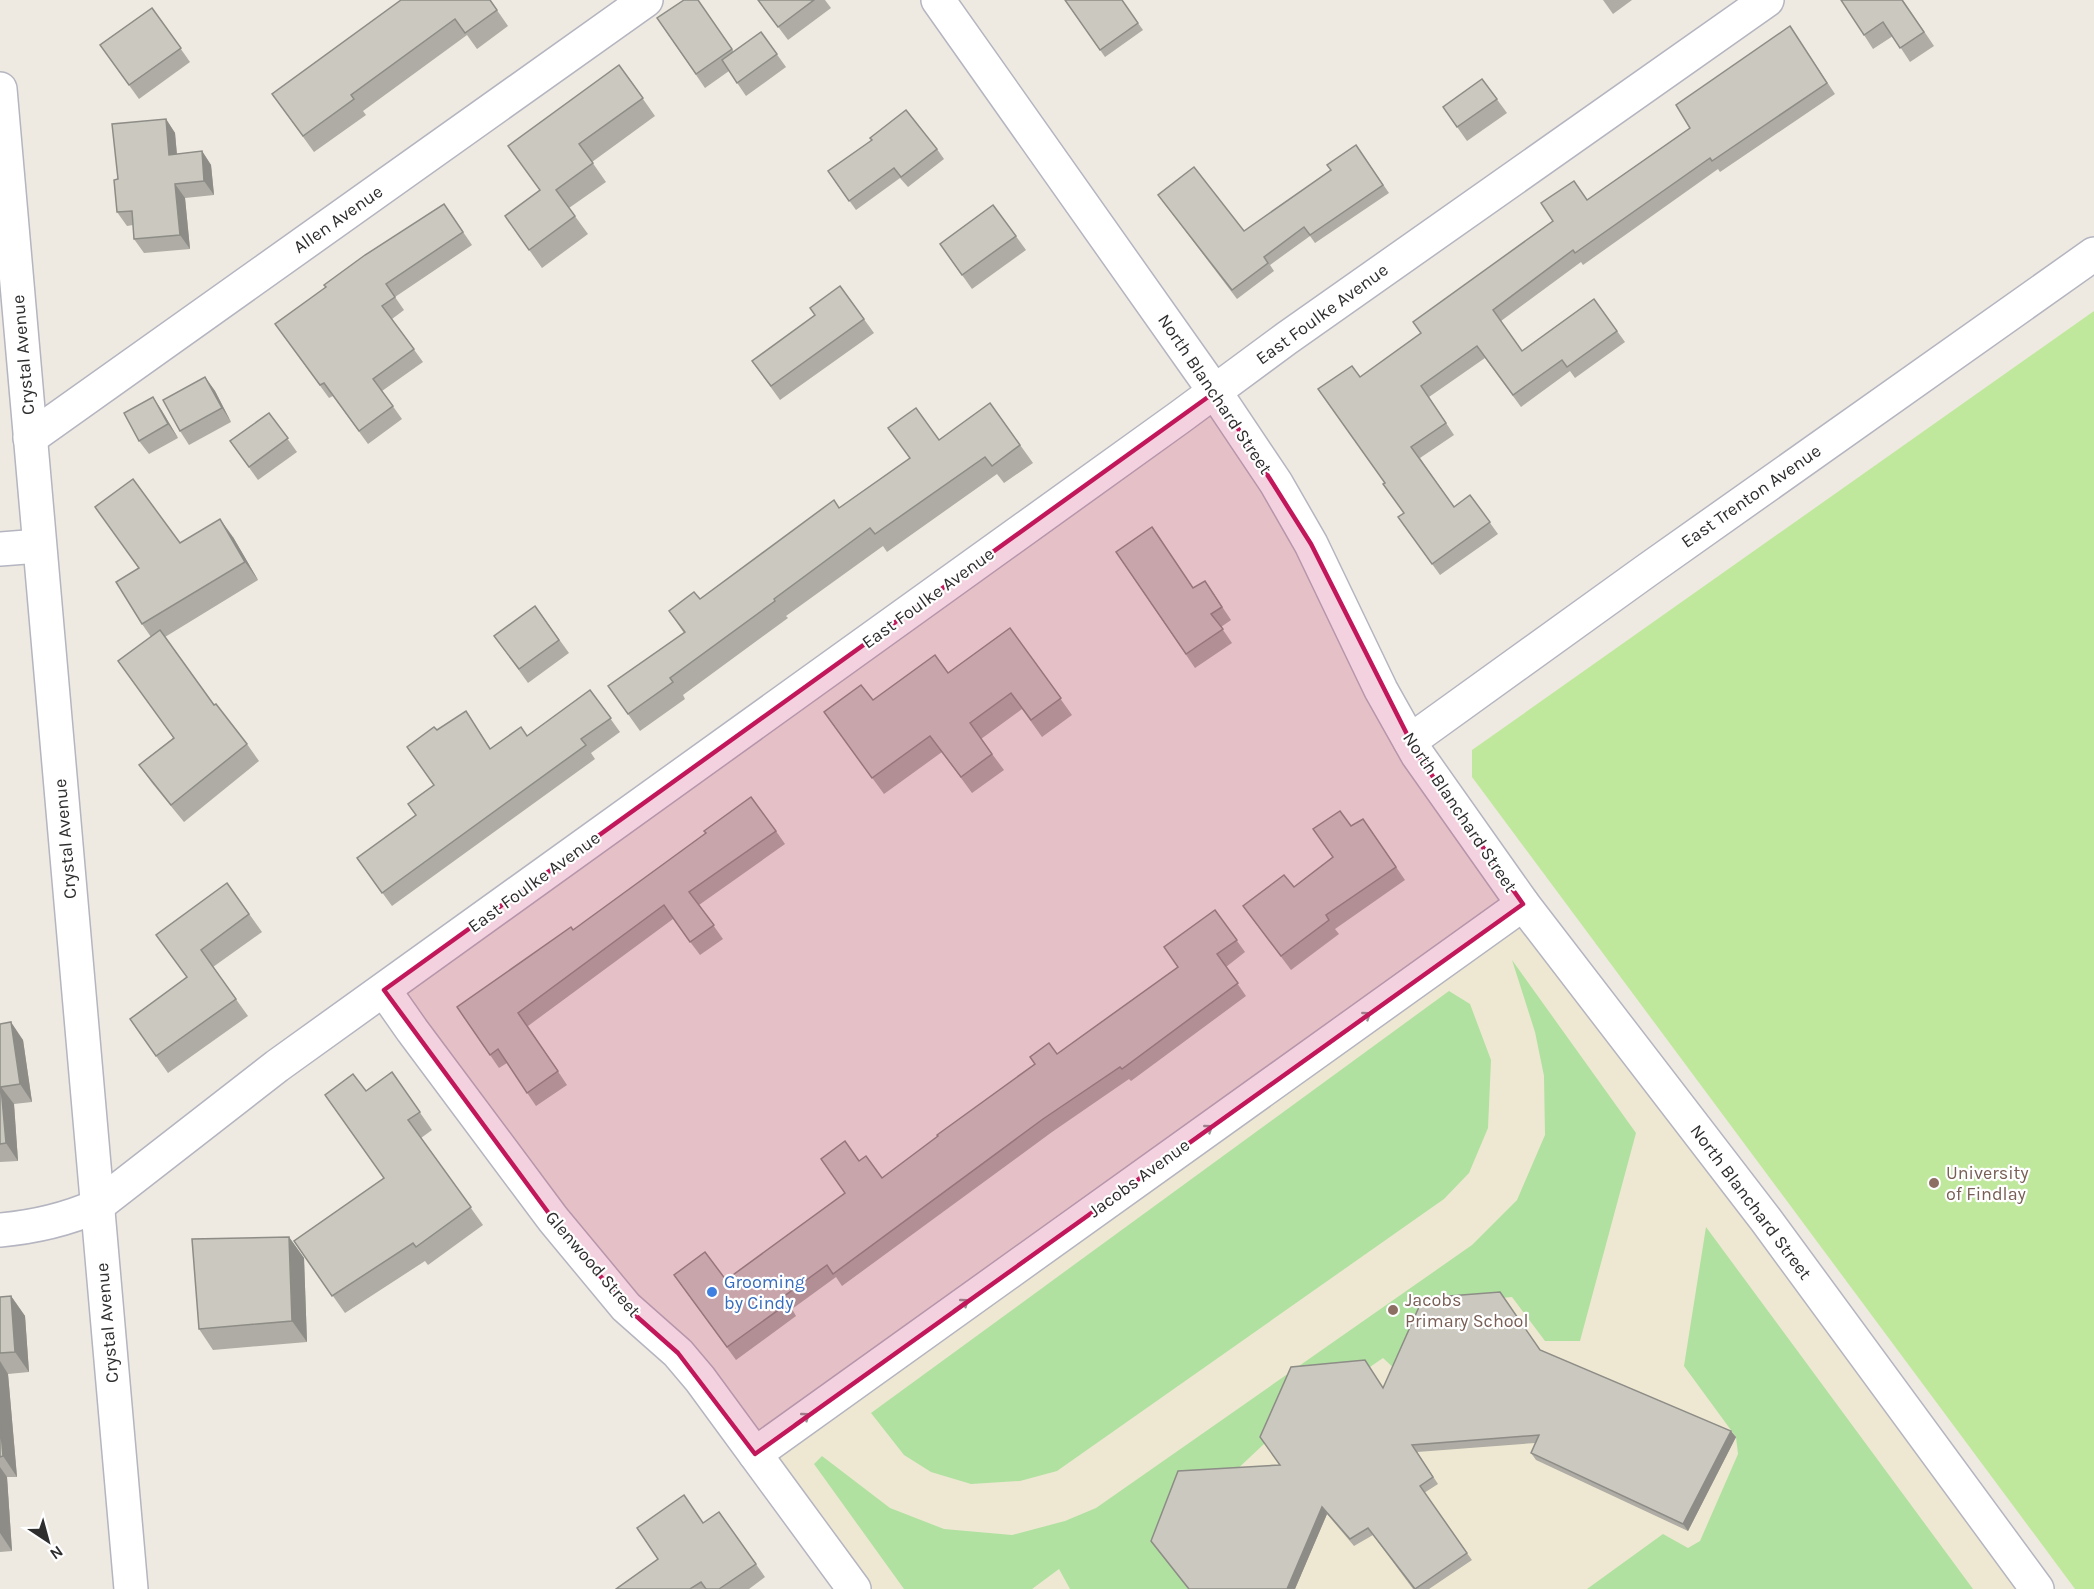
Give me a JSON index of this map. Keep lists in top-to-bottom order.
{
  "streets": {
    "street": [
      "Allen Avenue",
      "East Foulke Avenue",
      "Crystal Avenue",
      "North Blanchard Street",
      "East Trenton Avenue",
      "Jacobs Avenue",
      "Glenwood Street"
    ]
  },
  "crossings": [
    ["Allen Avenue", "Crystal Avenue"],
    ["East Foulke Avenue", "Crystal Avenue"],
    ["East Foulke Avenue", "North Blanchard Street"],
    ["East Foulke Avenue", "Glenwood Street"],
    ["North Blanchard Street", "East Trenton Avenue"],
    ["North Blanchard Street", "Jacobs Avenue"],
    ["Jacobs Avenue", "Glenwood Street"]
  ],
  "one_way": ["Jacobs Avenue"],
  "places": ["University of Findlay", "Grooming by Cindy", "Jacobs Primary School"],
  "north": "bottom right"
}
